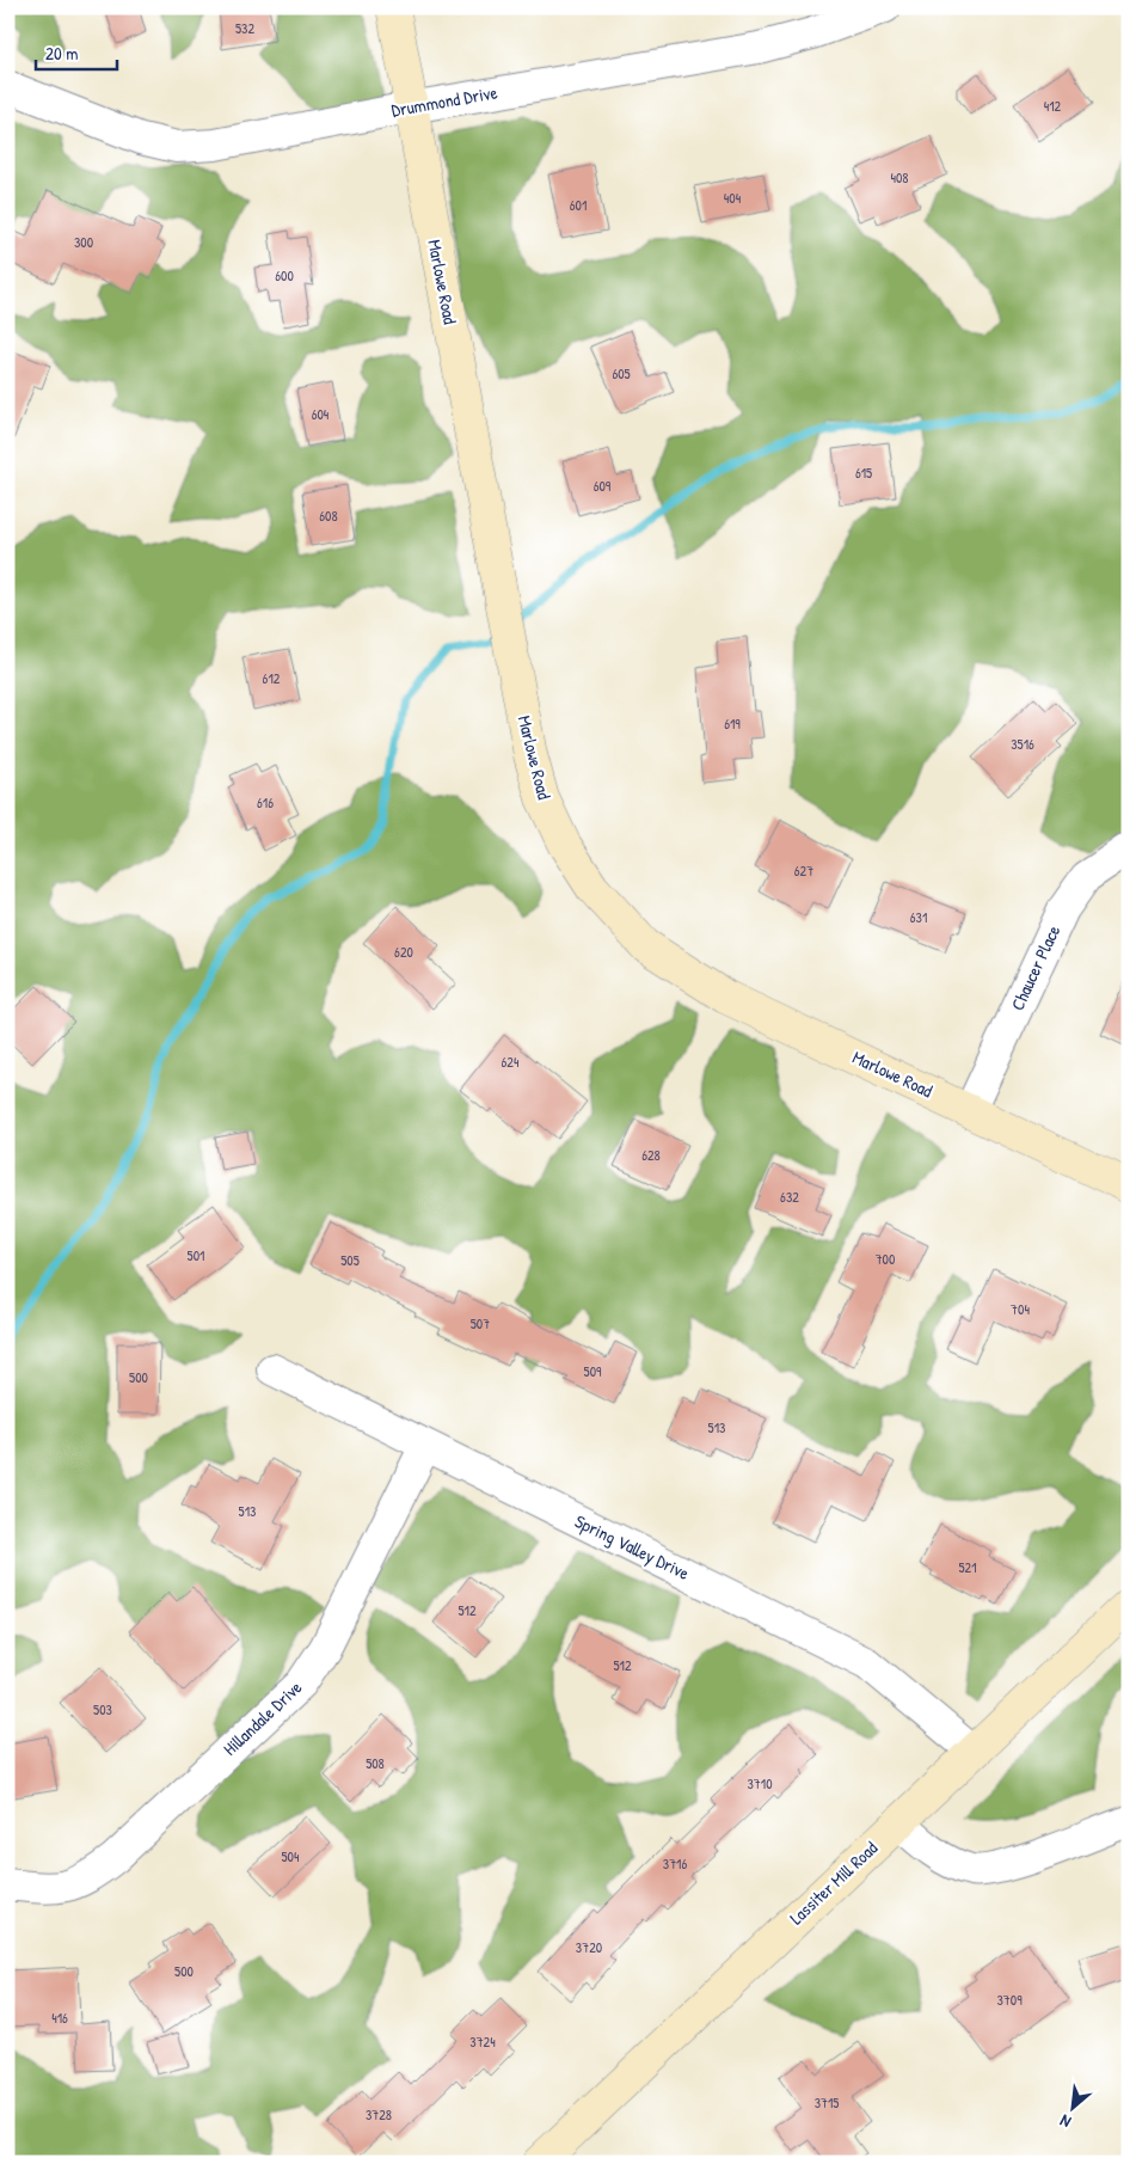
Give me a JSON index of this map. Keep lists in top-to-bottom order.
{
  "streets": {
    "street": [
      "Drummond Drive",
      "Marlowe Road",
      "Chaucer Place",
      "Spring Valley Drive",
      "Hillandale Drive",
      "Lassiter Mill Road"
    ]
  },
  "crossings": [
    ["Drummond Drive", "Marlowe Road"],
    ["Marlowe Road", "Chaucer Place"],
    ["Spring Valley Drive", "Hillandale Drive"],
    ["Spring Valley Drive", "Lassiter Mill Road"]
  ],
  "house_numbers": [
    "532",
    "412",
    "408",
    "404",
    "601",
    "300",
    "600",
    "605",
    "604",
    "615",
    "609",
    "608",
    "612",
    "619",
    "3516",
    "616",
    "627",
    "631",
    "620",
    "624",
    "628",
    "632",
    "501",
    "700",
    "505",
    "704",
    "507",
    "509",
    "500",
    "513",
    "513",
    "521",
    "512",
    "512",
    "503",
    "508",
    "3710",
    "504",
    "3716",
    "3720",
    "500",
    "3709",
    "416",
    "3724",
    "3715",
    "3728"
  ],
  "scale_bar": "20 m",
  "north": "bottom left"
}
